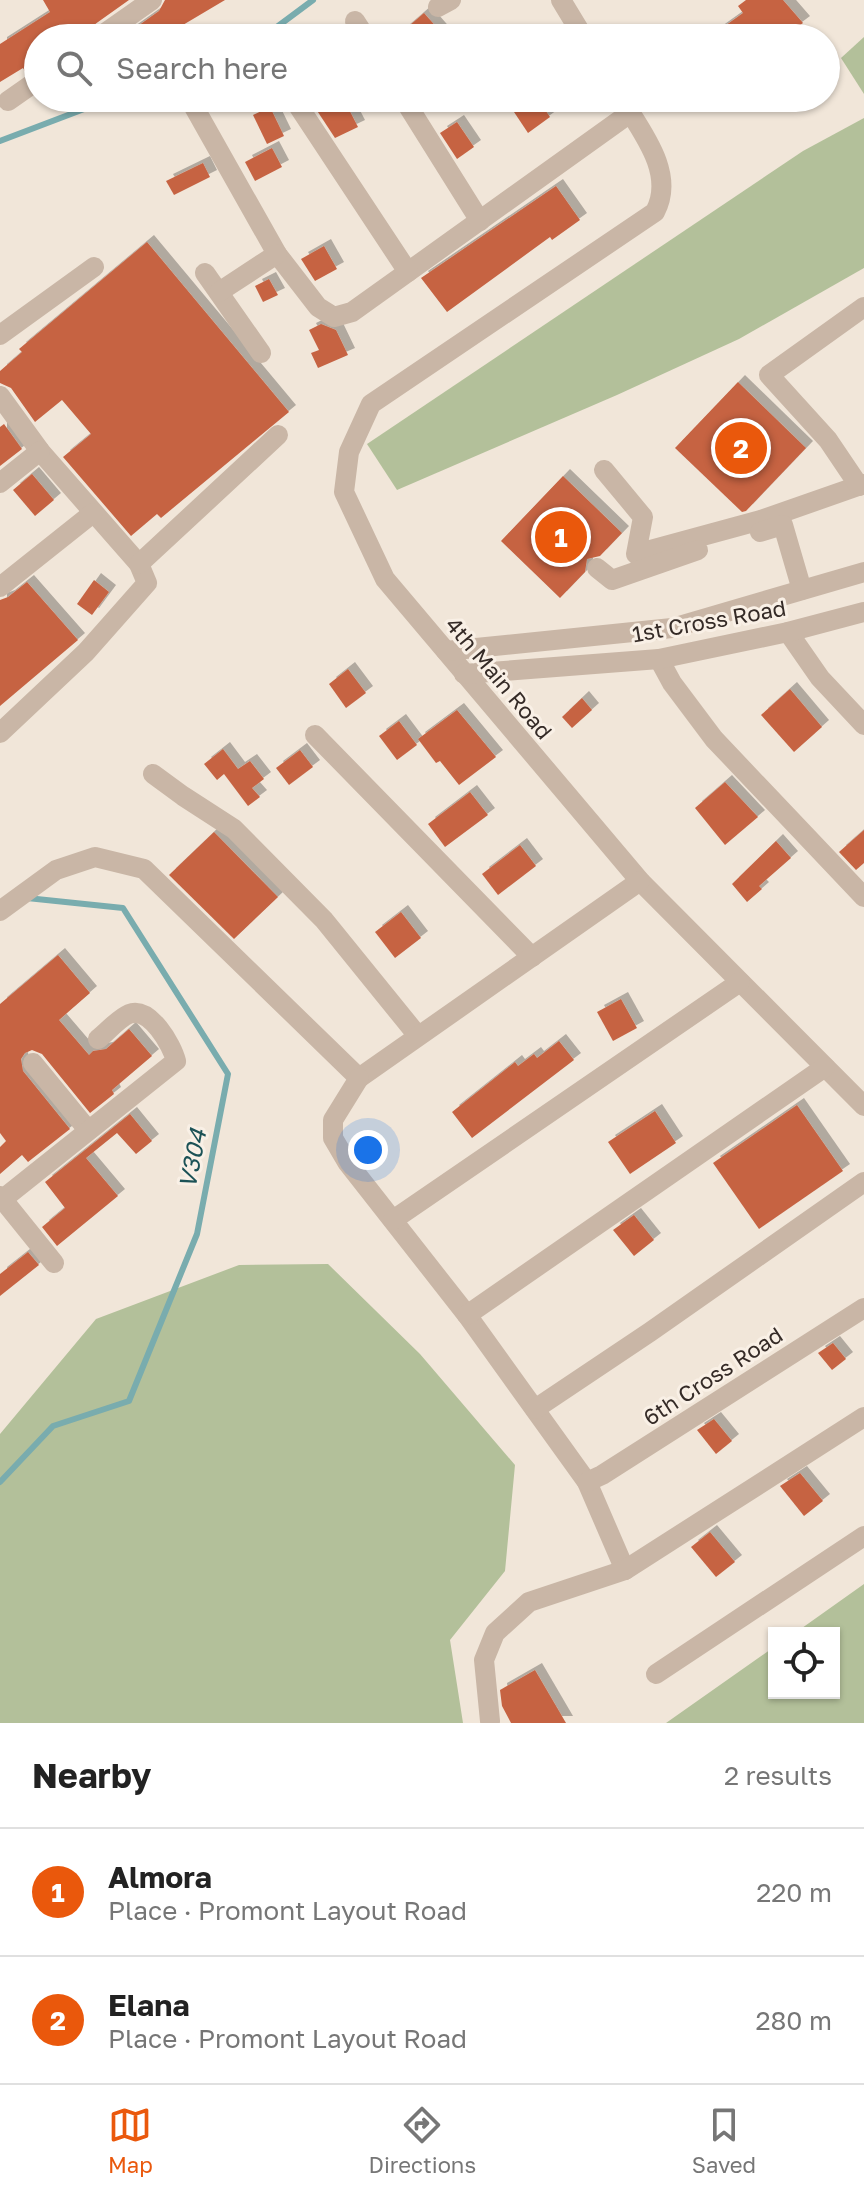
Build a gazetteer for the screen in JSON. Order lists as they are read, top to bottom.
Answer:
{
  "streets": {
    "street": ["1st Cross Road", "4th Main Road", "6th Cross Road"]
  },
  "crossings": [
    ["1st Cross Road", "4th Main Road"]
  ],
  "water": ["V304"],
  "page": {
    "search": "Search here",
    "pins": ["2", "1"],
    "heading": ["Nearby", "2 results"],
    "list": [
      {
        "mark": "1",
        "name": "Almora",
        "note": "Place · Promont Layout Road",
        "value": "220 m"
      },
      {
        "mark": "2",
        "name": "Elana",
        "note": "Place · Promont Layout Road",
        "value": "280 m"
      }
    ],
    "nav": ["Map", "Directions", "Saved"]
  }
}
